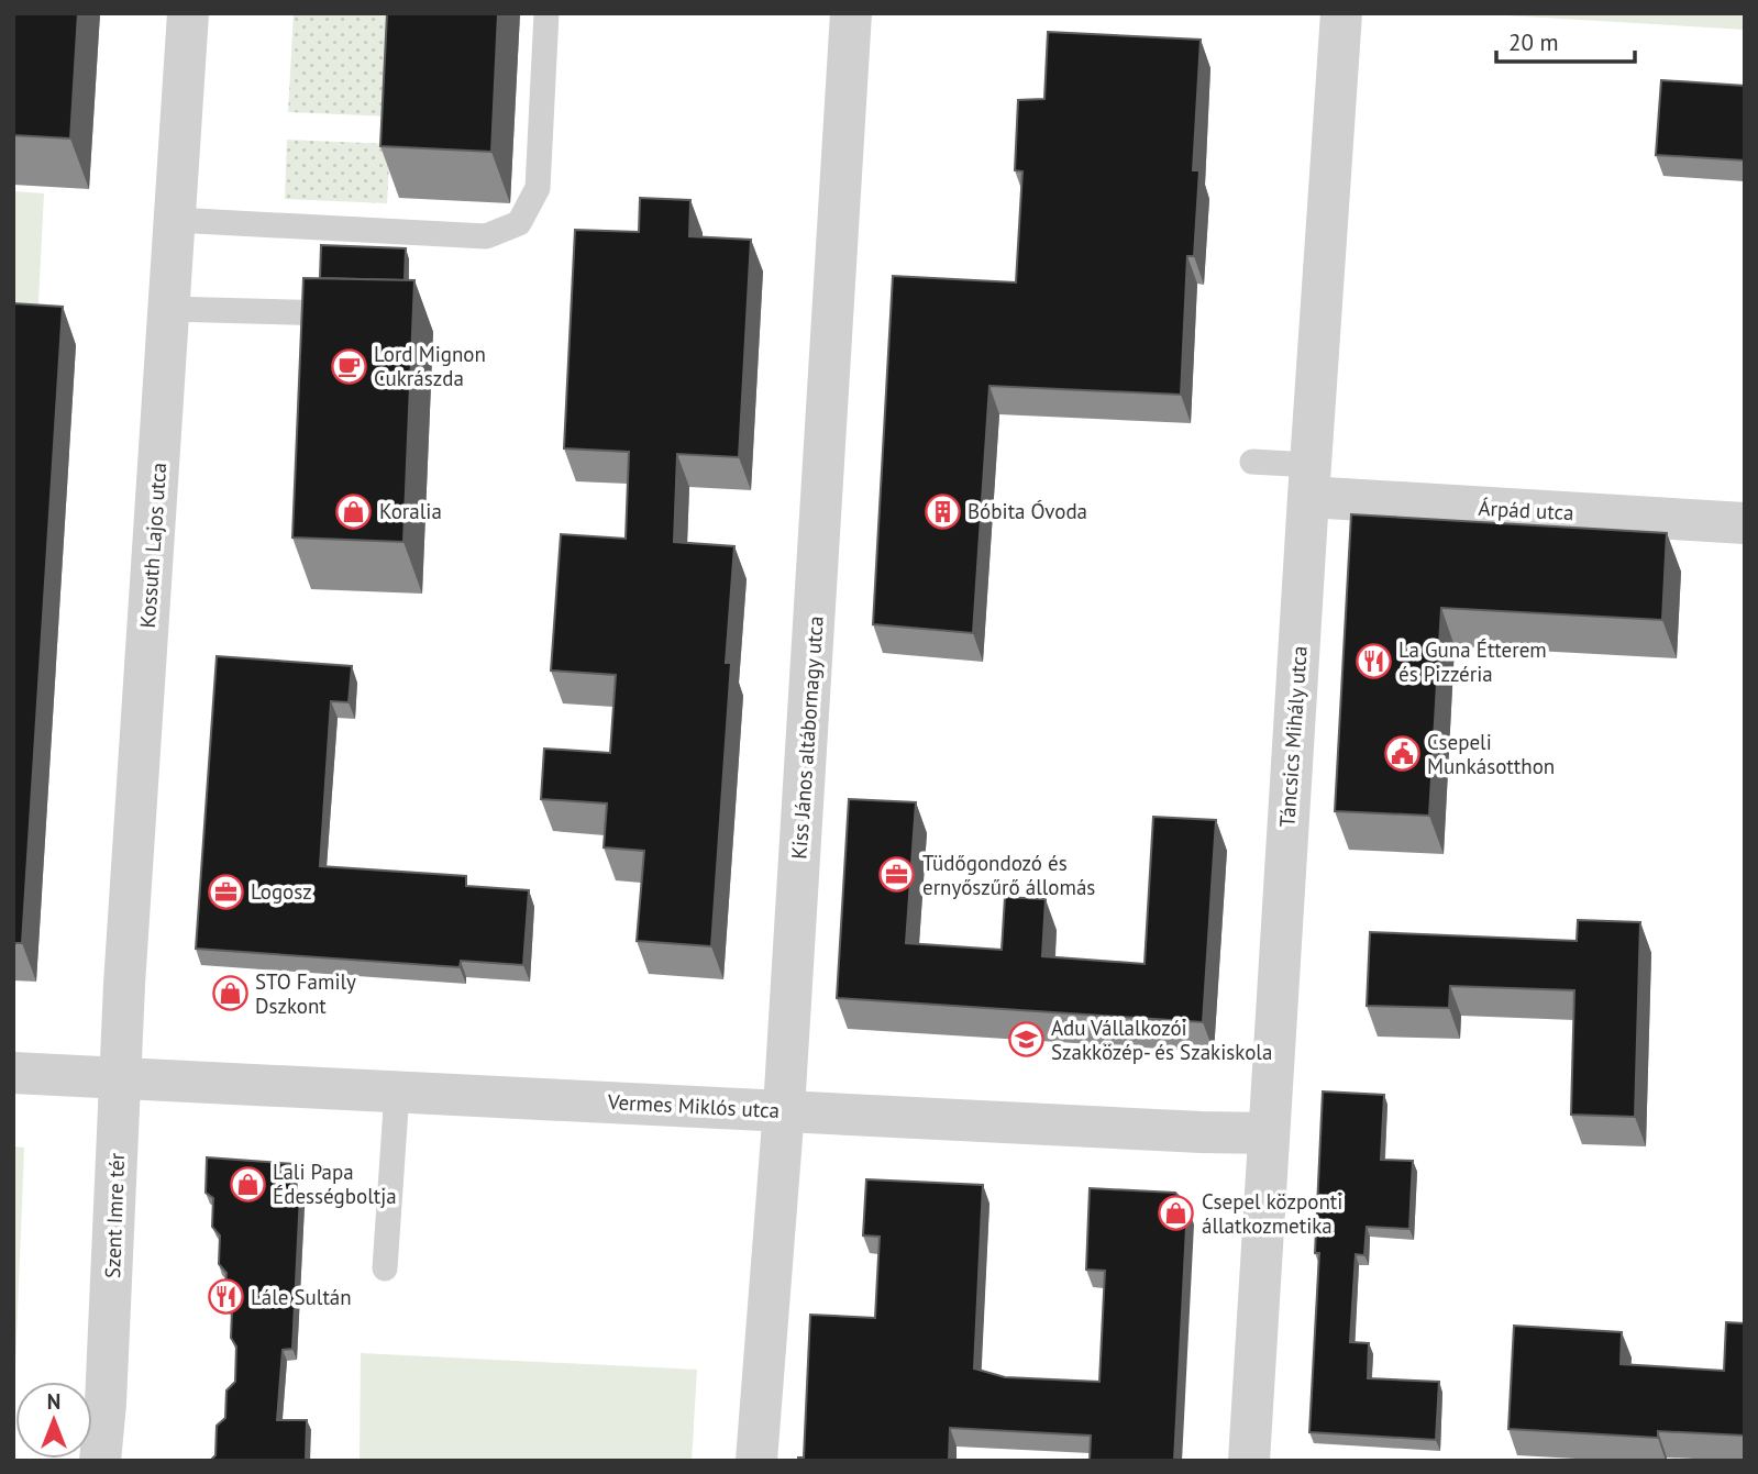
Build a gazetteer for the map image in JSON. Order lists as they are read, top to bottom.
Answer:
{
  "streets": {
    "street": [
      "Árpád utca",
      "Kossuth Lajos utca",
      "Táncsics Mihály utca",
      "Kiss János altábornagy utca",
      "Vermes Miklós utca",
      "Szent Imre tér"
    ]
  },
  "crossings": [
    ["Árpád utca", "Táncsics Mihály utca"],
    ["Kossuth Lajos utca", "Vermes Miklós utca"],
    ["Kossuth Lajos utca", "Szent Imre tér"],
    ["Táncsics Mihály utca", "Vermes Miklós utca"],
    ["Kiss János altábornagy utca", "Vermes Miklós utca"],
    ["Vermes Miklós utca", "Szent Imre tér"]
  ],
  "places": {
    "cafe": ["Lord Mignon Cukrászda"],
    "shop": [
      "Koralia",
      "STO Family Dszkont",
      "Lali Papa Édességboltja",
      "Csepel központi állatkozmetika"
    ],
    "building": ["Bóbita Óvoda"],
    "restaurant": ["La Guna Étterem és Pizzéria", "Lále Sultán"],
    "public building": ["Csepeli Munkásotthon"],
    "office": ["Tüdőgondozó és ernyőszűrő állomás", "Logosz"],
    "school or university": ["Adu Vállalkozói Szakközép- és Szakiskola"]
  },
  "scale_bar": "20 m",
  "north": "top"
}
